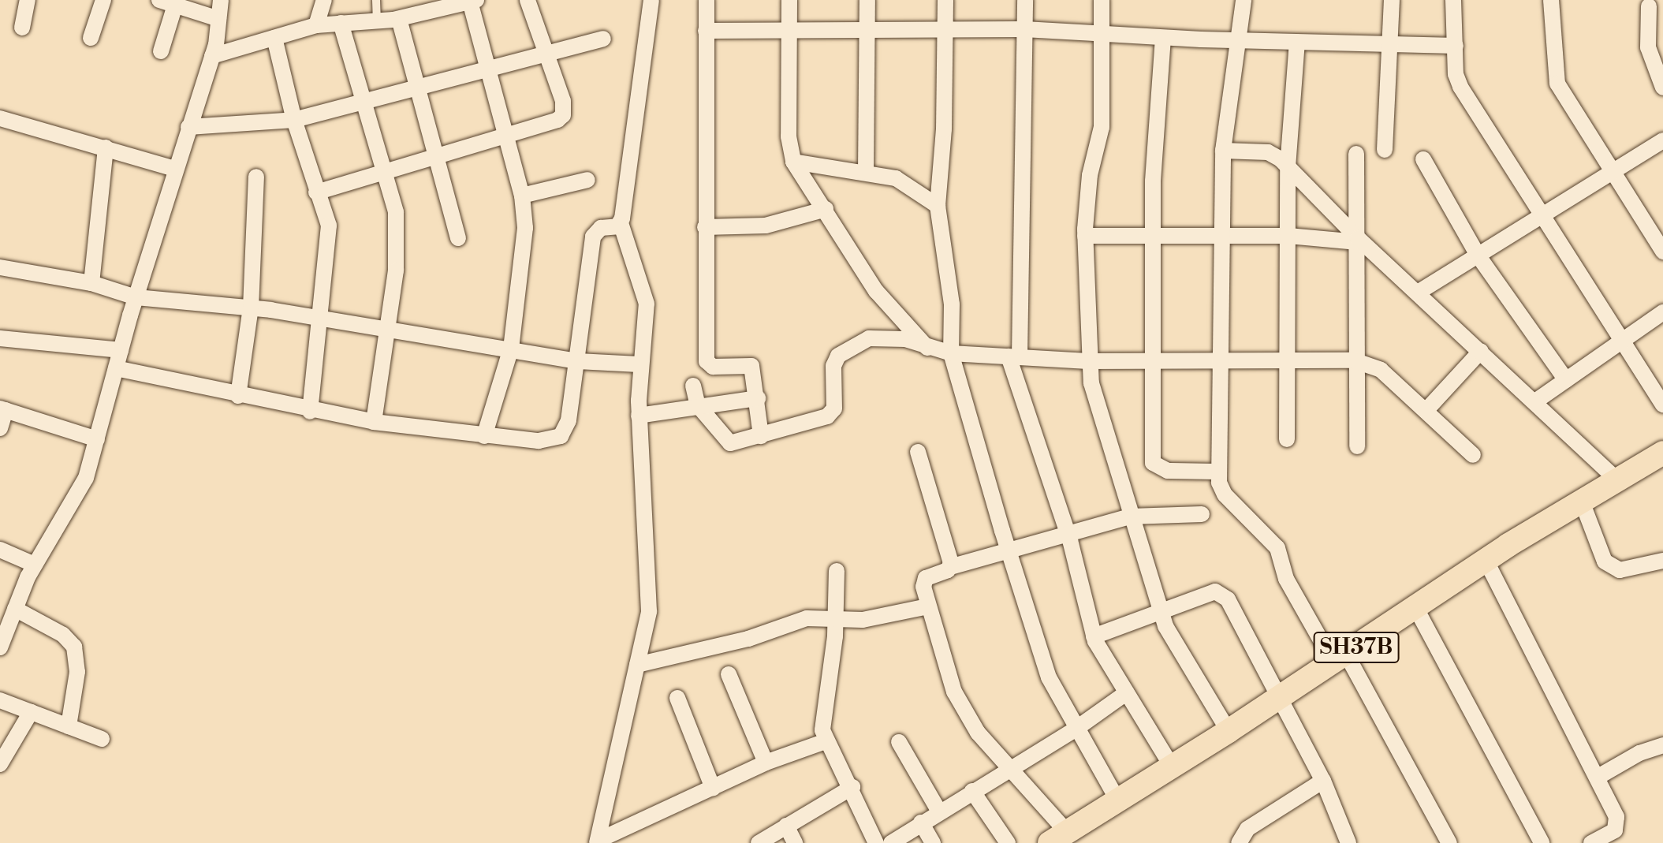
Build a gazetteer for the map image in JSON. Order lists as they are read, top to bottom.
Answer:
{
  "streets": {
    "main road": ["SH37B"]
  }
}
